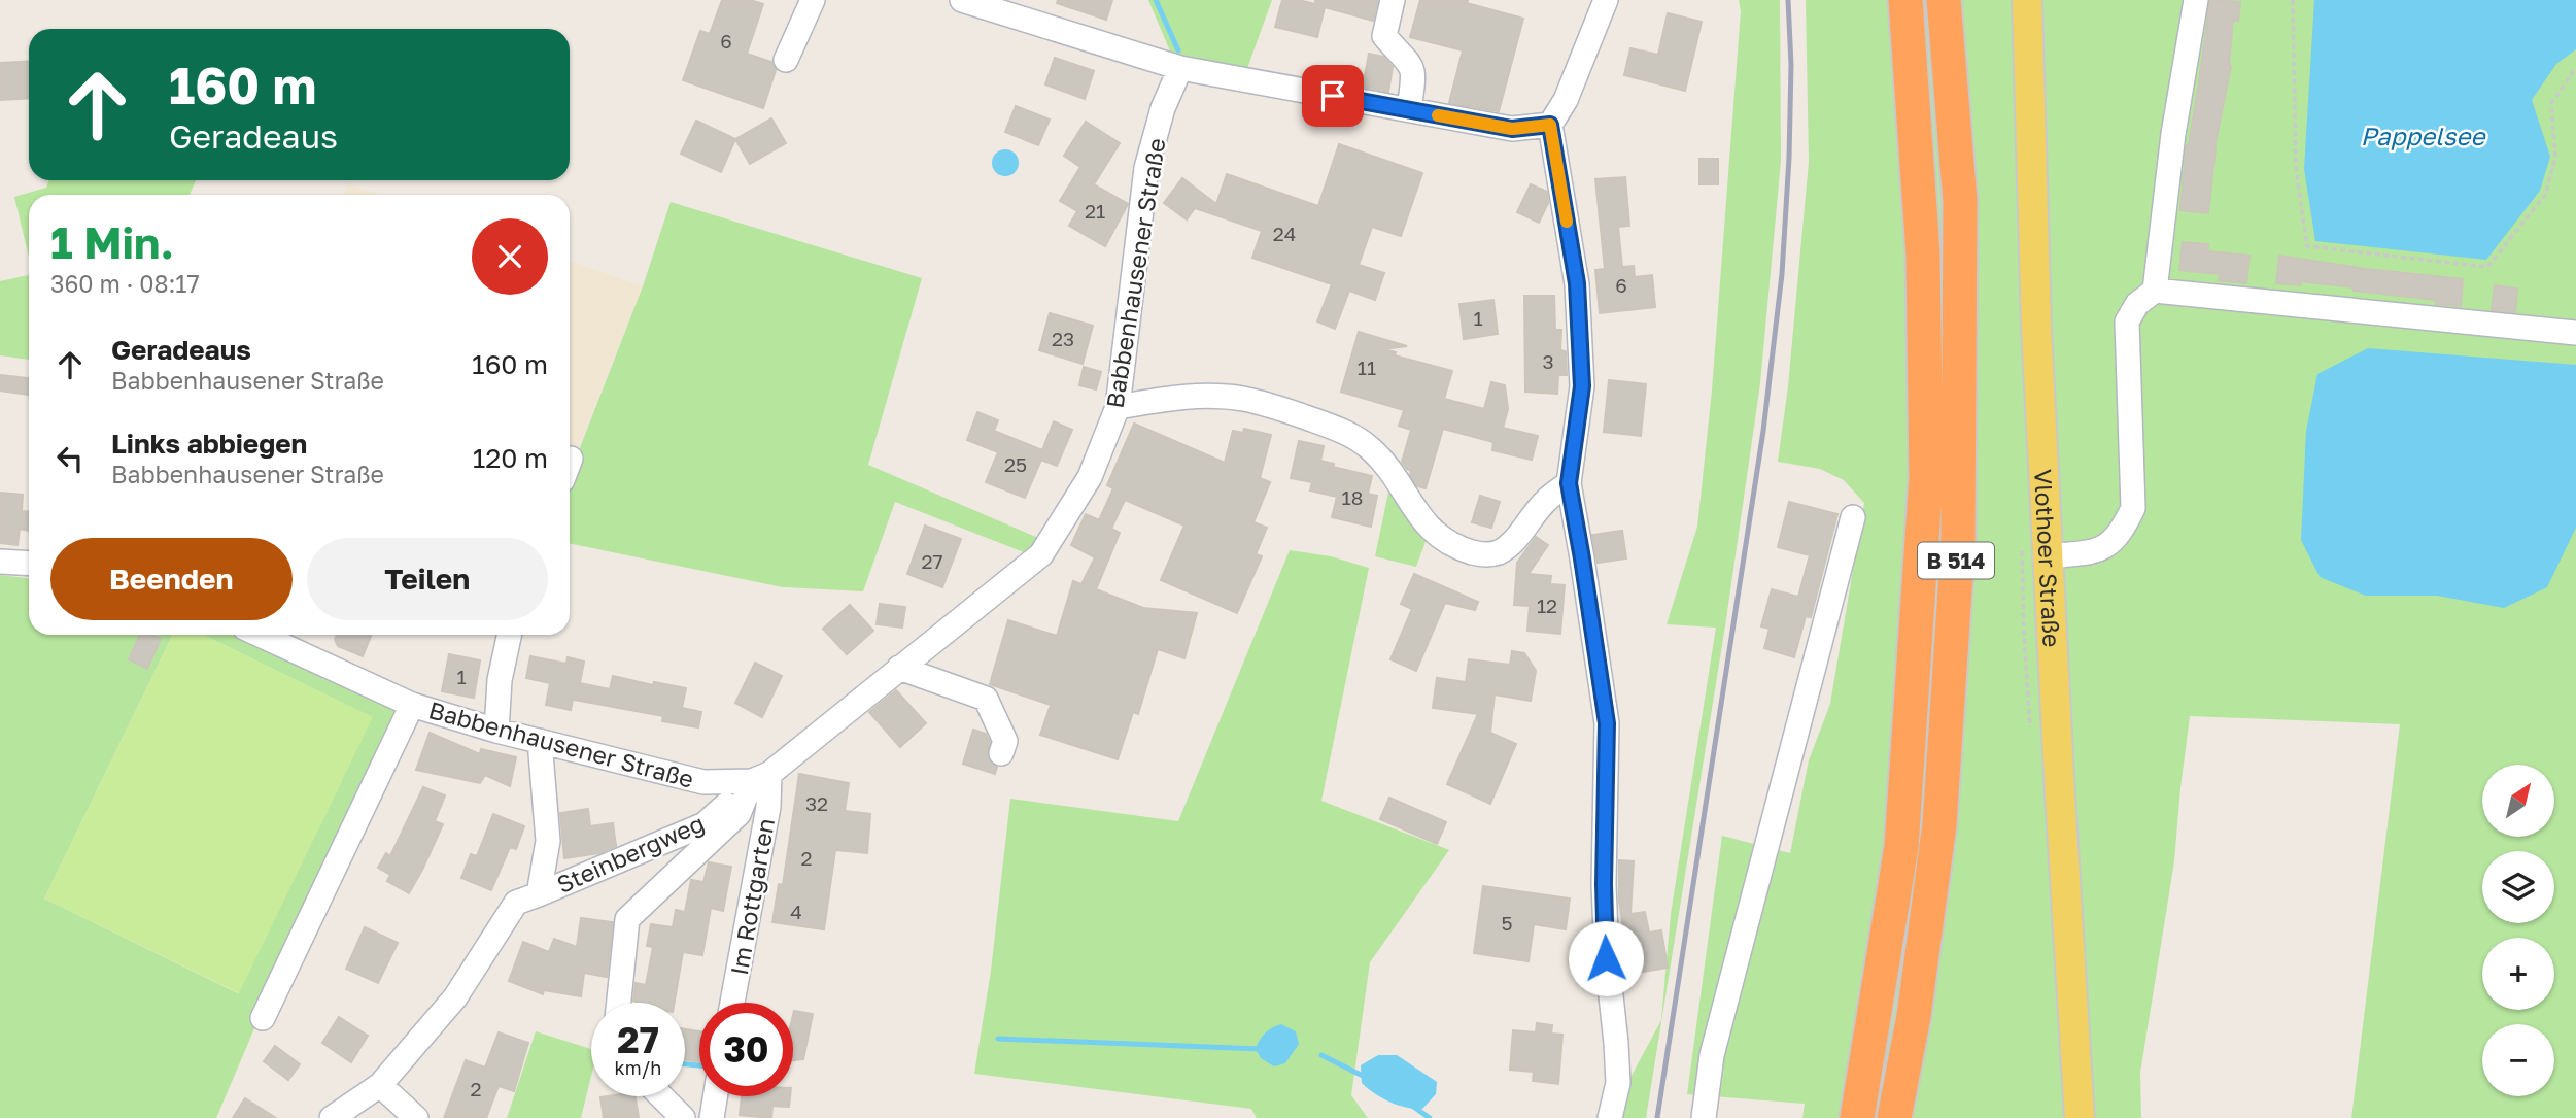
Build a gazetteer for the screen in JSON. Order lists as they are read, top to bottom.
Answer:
{
  "streets": {
    "highway": ["B 514"],
    "main road": ["Vlothoer Straße"],
    "street": ["Babbenhausener Straße", "Steinbergweg", "Im Rottgarten"]
  },
  "crossings": [
    ["Babbenhausener Straße", "Steinbergweg"],
    ["Babbenhausener Straße", "Im Rottgarten"],
    ["Steinbergweg", "Im Rottgarten"]
  ],
  "water": ["Pappelsee"],
  "house_numbers": [
    "6",
    "21",
    "24",
    "6",
    "1",
    "23",
    "3",
    "11",
    "25",
    "18",
    "27",
    "12",
    "1",
    "32",
    "2",
    "4",
    "5",
    "2"
  ],
  "north": "top right",
  "page": {
    "turn": ["160 m", "Geradeaus"],
    "heading": ["1 Min.", "360 m · 08:17"],
    "list": [
      {
        "name": "Geradeaus",
        "note": "Babbenhausener Straße",
        "value": "160 m"
      },
      {
        "name": "Links abbiegen",
        "note": "Babbenhausener Straße",
        "value": "120 m"
      }
    ],
    "buttons": ["Beenden", "Teilen"],
    "map_buttons": ["+", "−"],
    "speed": "27 km/h",
    "limit": "30"
  }
}
